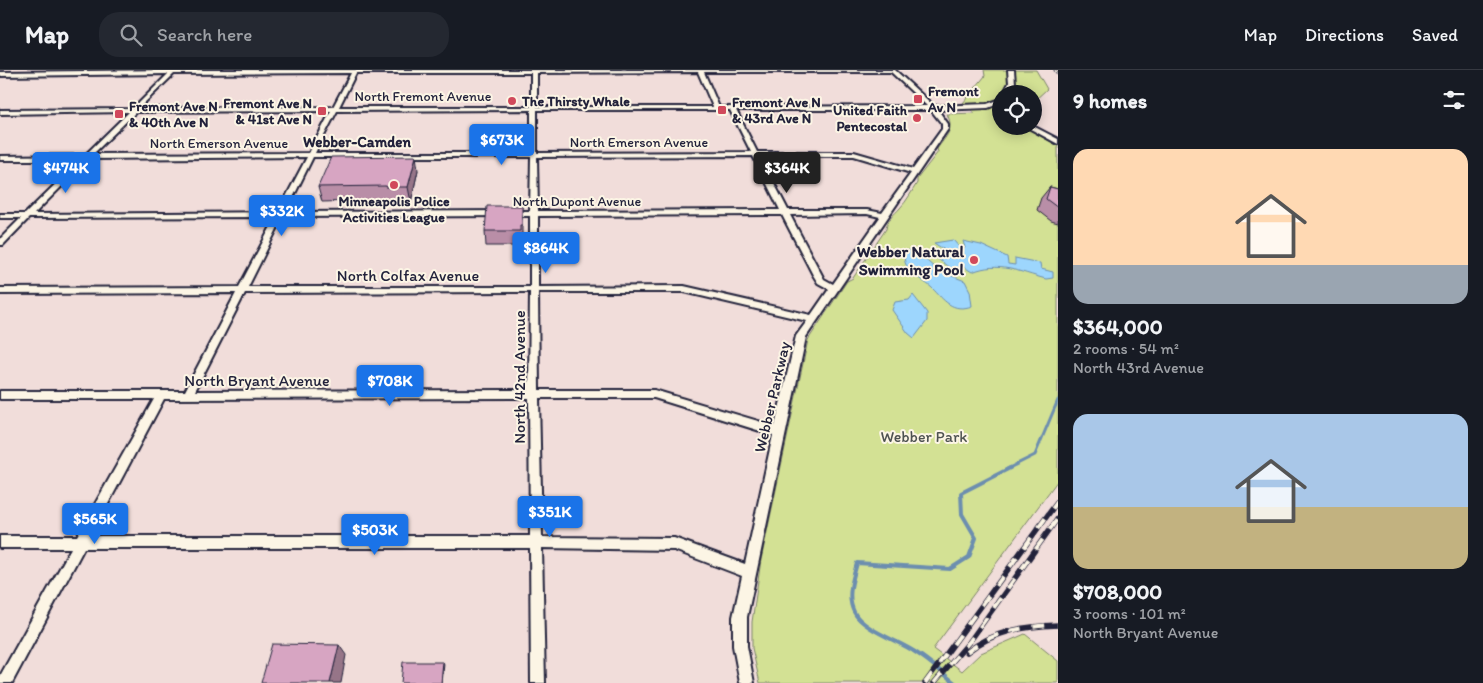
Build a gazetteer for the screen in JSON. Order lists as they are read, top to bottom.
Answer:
{
  "streets": {
    "street": [
      "North Fremont Avenue",
      "North Emerson Avenue",
      "North Dupont Avenue",
      "North Colfax Avenue",
      "North 42nd Avenue",
      "North Bryant Avenue",
      "Webber Parkway"
    ]
  },
  "crossings": [
    ["North Fremont Avenue", "North 42nd Avenue"],
    ["North Fremont Avenue", "Webber Parkway"],
    ["North Emerson Avenue", "North 42nd Avenue"],
    ["North Emerson Avenue", "Webber Parkway"],
    ["North Dupont Avenue", "North 42nd Avenue"],
    ["North Dupont Avenue", "Webber Parkway"],
    ["North Colfax Avenue", "North 42nd Avenue"],
    ["North Colfax Avenue", "Webber Parkway"],
    ["North 42nd Avenue", "North Bryant Avenue"],
    ["North Bryant Avenue", "Webber Parkway"]
  ],
  "districts": ["Webber-Camden"],
  "parks": ["Webber Park"],
  "places": {
    "transit": [
      "Fremont Av N",
      "Fremont Ave N & 43rd Ave N",
      "Fremont Ave N & 41st Ave N",
      "Fremont Ave N & 40th Ave N"
    ],
    "other": [
      "The Thirsty Whale",
      "United Faith Pentecostal",
      "Minneapolis Police Activities League",
      "Webber Natural Swimming Pool"
    ]
  },
  "page": {
    "header": "Map",
    "search": "Search here",
    "nav": ["Map", "Directions", "Saved"],
    "heading": "9 homes",
    "price": [
      "$673K",
      "$474K",
      "$364K",
      "$332K",
      "$864K",
      "$708K",
      "$351K",
      "$565K",
      "$503K"
    ],
    "list": [
      {
        "name": "$364,000",
        "note": "2 rooms · 54 m² · North 43rd Avenue"
      },
      {
        "name": "$708,000",
        "note": "3 rooms · 101 m² · North Bryant Avenue"
      }
    ]
  }
}
